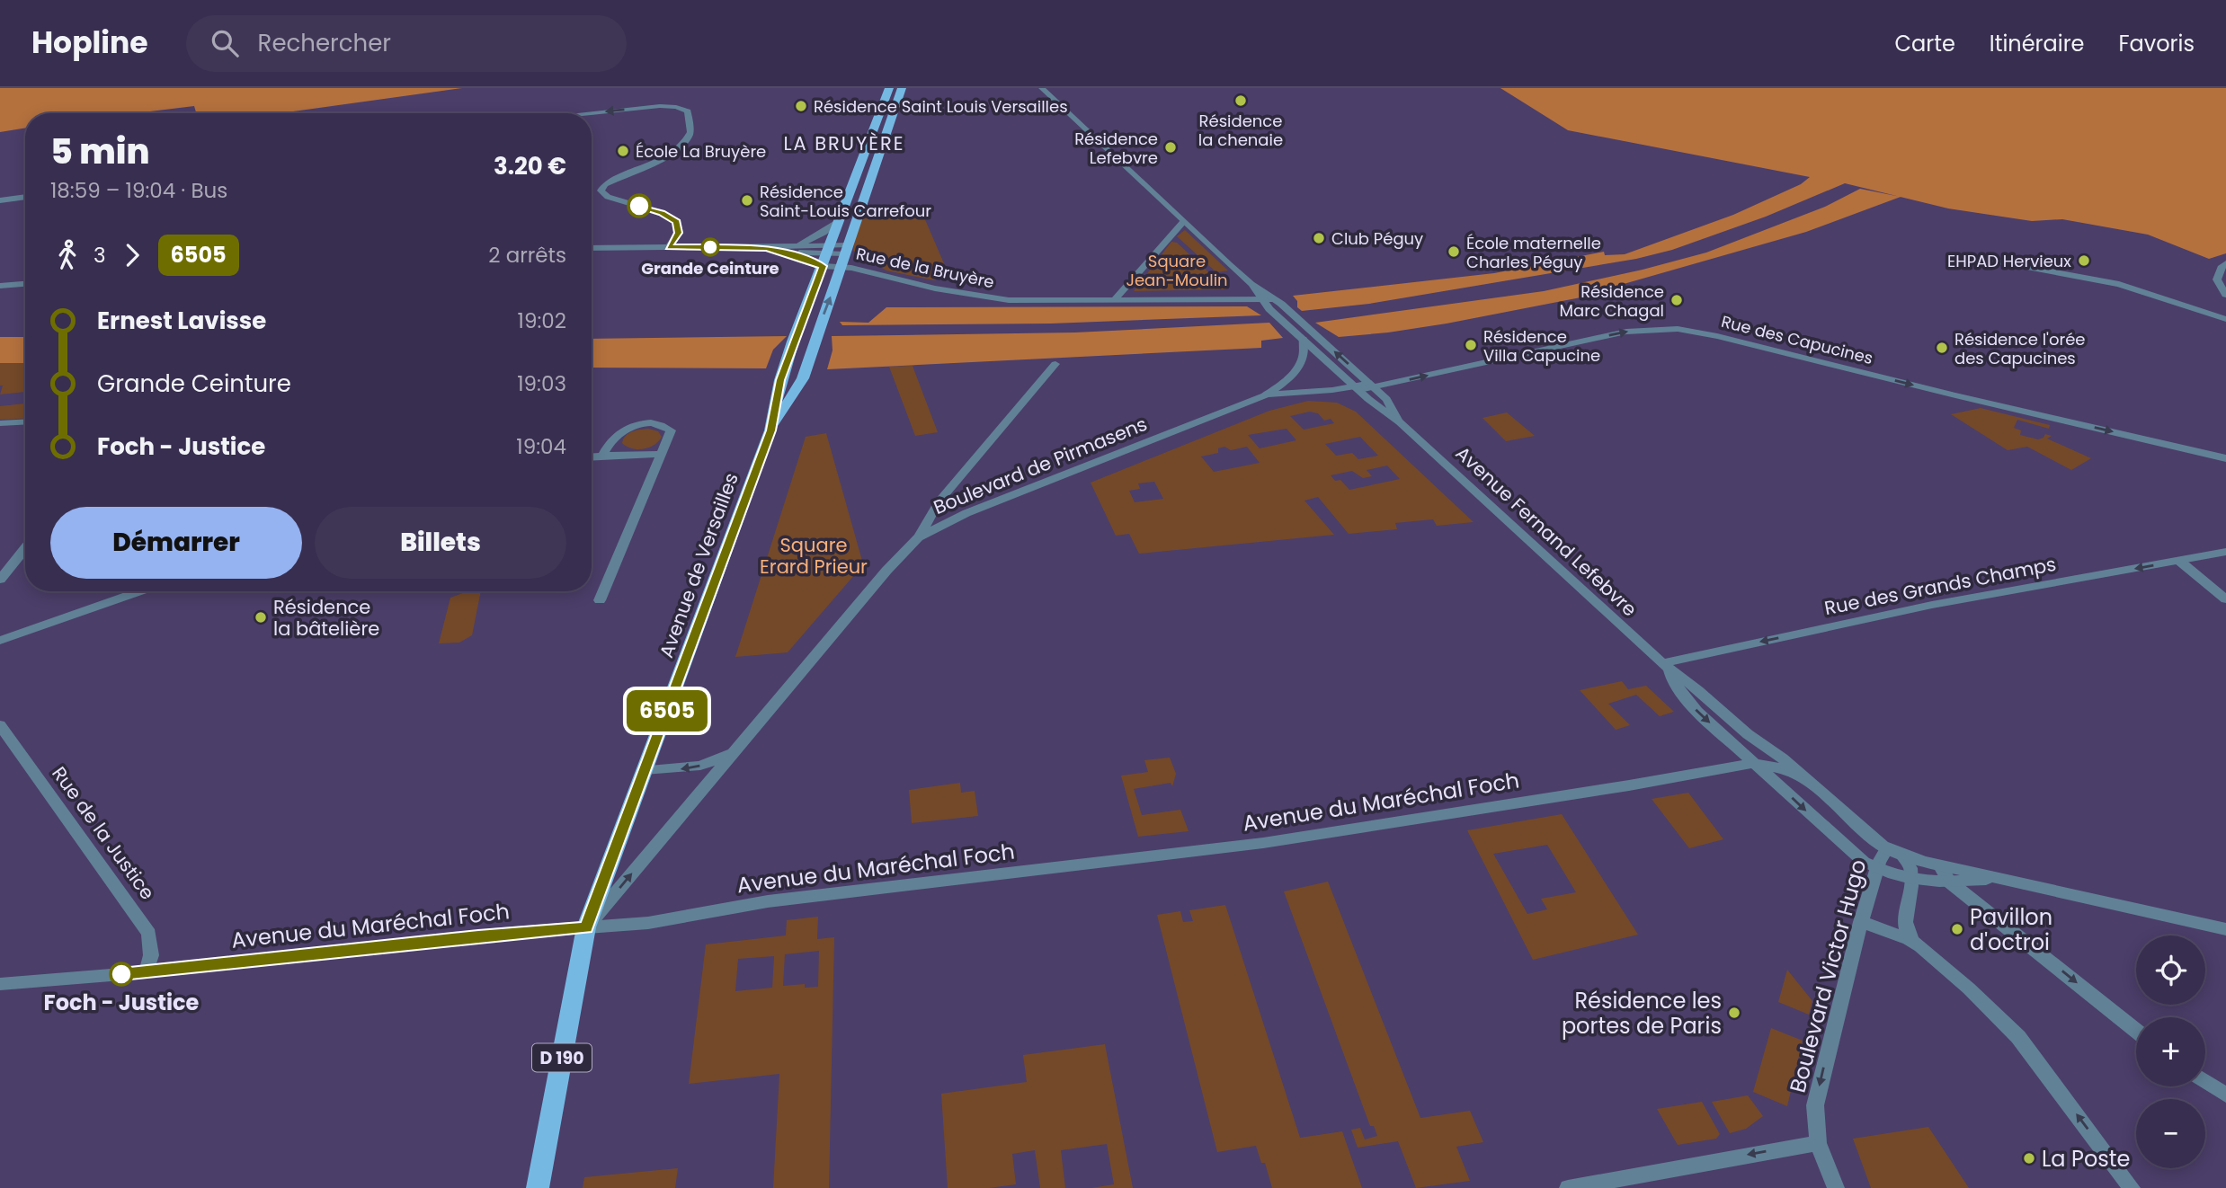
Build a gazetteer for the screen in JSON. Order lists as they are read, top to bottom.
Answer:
{
  "streets": {
    "main road": ["Avenue de Versailles", "D 190"],
    "street": [
      "Rue de la Bruyère",
      "Rue des Capucines",
      "Boulevard de Pirmasens",
      "Avenue Fernand Lefebvre",
      "Rue des Grands Champs",
      "Avenue du Maréchal Foch",
      "Rue de la Justice",
      "Boulevard Victor Hugo"
    ]
  },
  "crossings": [
    ["Rue de la Bruyère", "Avenue Fernand Lefebvre"],
    ["Rue de la Bruyère", "Avenue de Versailles"],
    ["Rue de la Bruyère", "D 190"],
    ["Rue des Capucines", "Boulevard de Pirmasens"],
    ["Rue des Capucines", "Avenue Fernand Lefebvre"],
    ["Boulevard de Pirmasens", "Avenue Fernand Lefebvre"],
    ["Boulevard de Pirmasens", "Avenue de Versailles"],
    ["Boulevard de Pirmasens", "Avenue du Maréchal Foch"],
    ["Boulevard de Pirmasens", "D 190"],
    ["Avenue Fernand Lefebvre", "Rue des Grands Champs"],
    ["Avenue Fernand Lefebvre", "Avenue du Maréchal Foch"],
    ["Avenue Fernand Lefebvre", "Boulevard Victor Hugo"],
    ["Avenue de Versailles", "Avenue du Maréchal Foch"],
    ["Avenue de Versailles", "D 190"],
    ["Avenue du Maréchal Foch", "Rue de la Justice"],
    ["Avenue du Maréchal Foch", "D 190"]
  ],
  "one_way": ["Rue des Capucines", "Rue des Grands Champs", "Boulevard Victor Hugo"],
  "districts": ["LA BRUYÈRE"],
  "parks": ["Square Jean-Moulin", "Square Erard Prieur"],
  "places": [
    "Résidence la chenaie",
    "Résidence Saint Louis Versailles",
    "Résidence Lefebvre",
    "École La Bruyère",
    "Résidence Saint-Louis Carrefour",
    "Club Péguy",
    "Grande Ceinture",
    "École maternelle Charles Péguy",
    "EHPAD Hervieux",
    "Résidence Marc Chagal",
    "Résidence Villa Capucine",
    "Résidence l'orée des Capucines",
    "Résidence la bâtelière",
    "Pavillon d'octroi",
    "Foch - Justice",
    "Résidence les portes de Paris",
    "La Poste"
  ],
  "lines": ["bus line 6505"],
  "page": {
    "header": "Hopline",
    "search": "Rechercher",
    "nav": ["Carte", "Itinéraire", "Favoris"],
    "on_map": "6505",
    "heading": ["5 min", "18:59 – 19:04 · Bus", "3.20 €"],
    "legs": ["3", "6505", "2 arrêts"],
    "list": [
      {
        "name": "Ernest Lavisse",
        "value": "19:02"
      },
      {
        "name": "Grande Ceinture",
        "value": "19:03"
      },
      {
        "name": "Foch - Justice",
        "value": "19:04"
      }
    ],
    "buttons": ["Démarrer", "Billets"],
    "map_buttons": ["+", "−"]
  }
}
